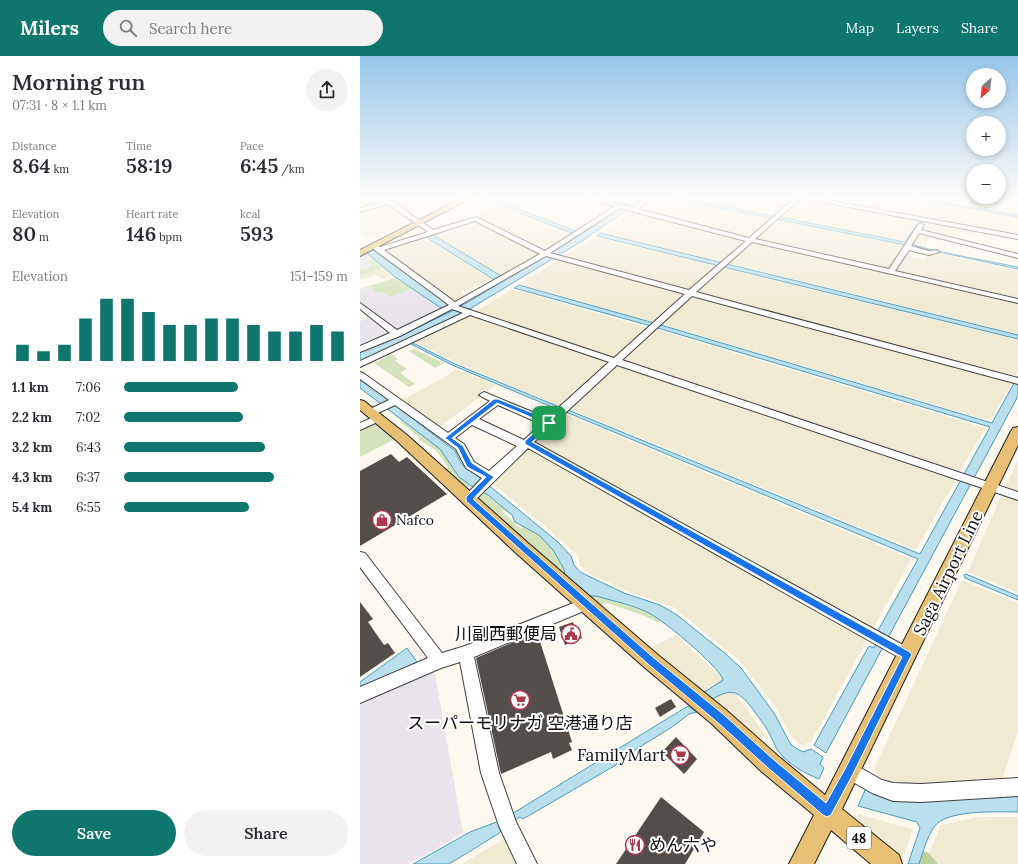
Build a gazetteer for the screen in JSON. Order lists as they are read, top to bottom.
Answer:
{
  "streets": {
    "main road": ["Saga Airport Line", "48"]
  },
  "crossings": [
    ["Saga Airport Line", "48"]
  ],
  "places": {
    "shop": ["Nafco"],
    "public building": ["川副西郵便局"],
    "supermarket": ["スーパーモリナガ 空港通り店", "FamilyMart"],
    "restaurant": ["めん六や"]
  },
  "north": "bottom left",
  "page": {
    "header": "Milers",
    "search": "Search here",
    "nav": ["Map", "Layers", "Share"],
    "heading": ["Morning run", "07:31 · 8 × 1.1 km"],
    "map_buttons": ["+", "−"],
    "stats": [
      ["Distance", "8.64 km"],
      ["Time", "58:19"],
      ["Pace", "6:45 /km"],
      ["Elevation", "80 m"],
      ["Heart rate", "146 bpm"],
      ["kcal", "593"]
    ],
    "chart": ["Elevation", "151–159 m"],
    "list": [
      {
        "name": "1.1 km",
        "note": "7:06"
      },
      {
        "name": "2.2 km",
        "note": "7:02"
      },
      {
        "name": "3.2 km",
        "note": "6:43"
      },
      {
        "name": "4.3 km",
        "note": "6:37"
      },
      {
        "name": "5.4 km",
        "note": "6:55"
      }
    ],
    "buttons": ["Save", "Share"]
  }
}
